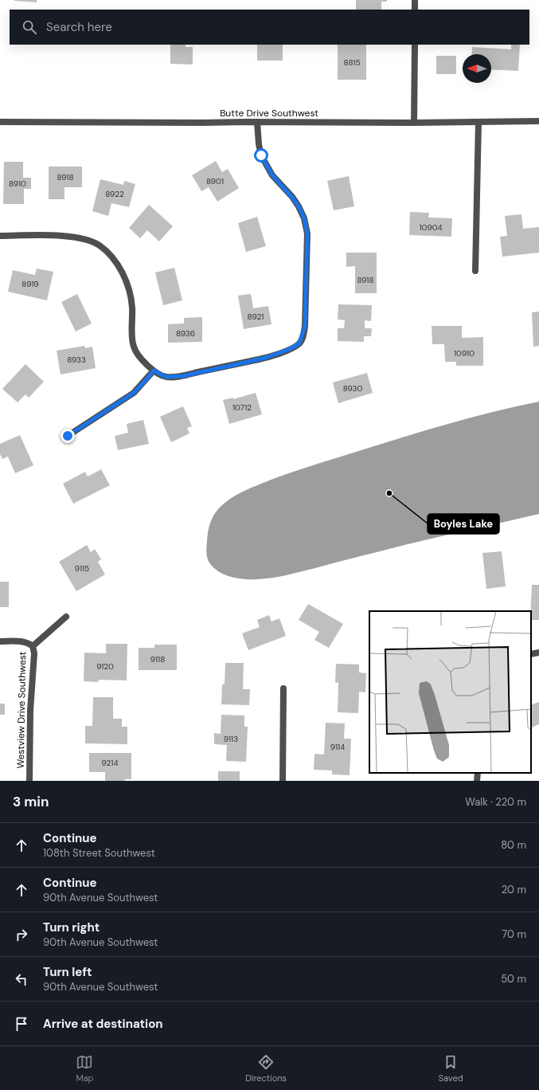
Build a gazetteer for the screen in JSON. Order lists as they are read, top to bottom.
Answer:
{
  "streets": {
    "street": ["Butte Drive Southwest", "Westview Drive Southwest"]
  },
  "places": ["Boyles Lake"],
  "house_numbers": [
    "8815",
    "8918",
    "8901",
    "8910",
    "8922",
    "10904",
    "8918",
    "8919",
    "8921",
    "8936",
    "10910",
    "8933",
    "8930",
    "10712",
    "9115",
    "9118",
    "9120",
    "9113",
    "9114",
    "9214"
  ],
  "north": "left",
  "page": {
    "search": "Search here",
    "heading": ["3 min", "Walk · 220 m"],
    "list": [
      ["Continue", "108th Street Southwest", "80 m"],
      ["Continue", "90th Avenue Southwest", "20 m"],
      ["Turn right", "90th Avenue Southwest", "70 m"],
      ["Turn left", "90th Avenue Southwest", "50 m"],
      "Arrive at destination"
    ],
    "nav": ["Map", "Directions", "Saved"]
  }
}
